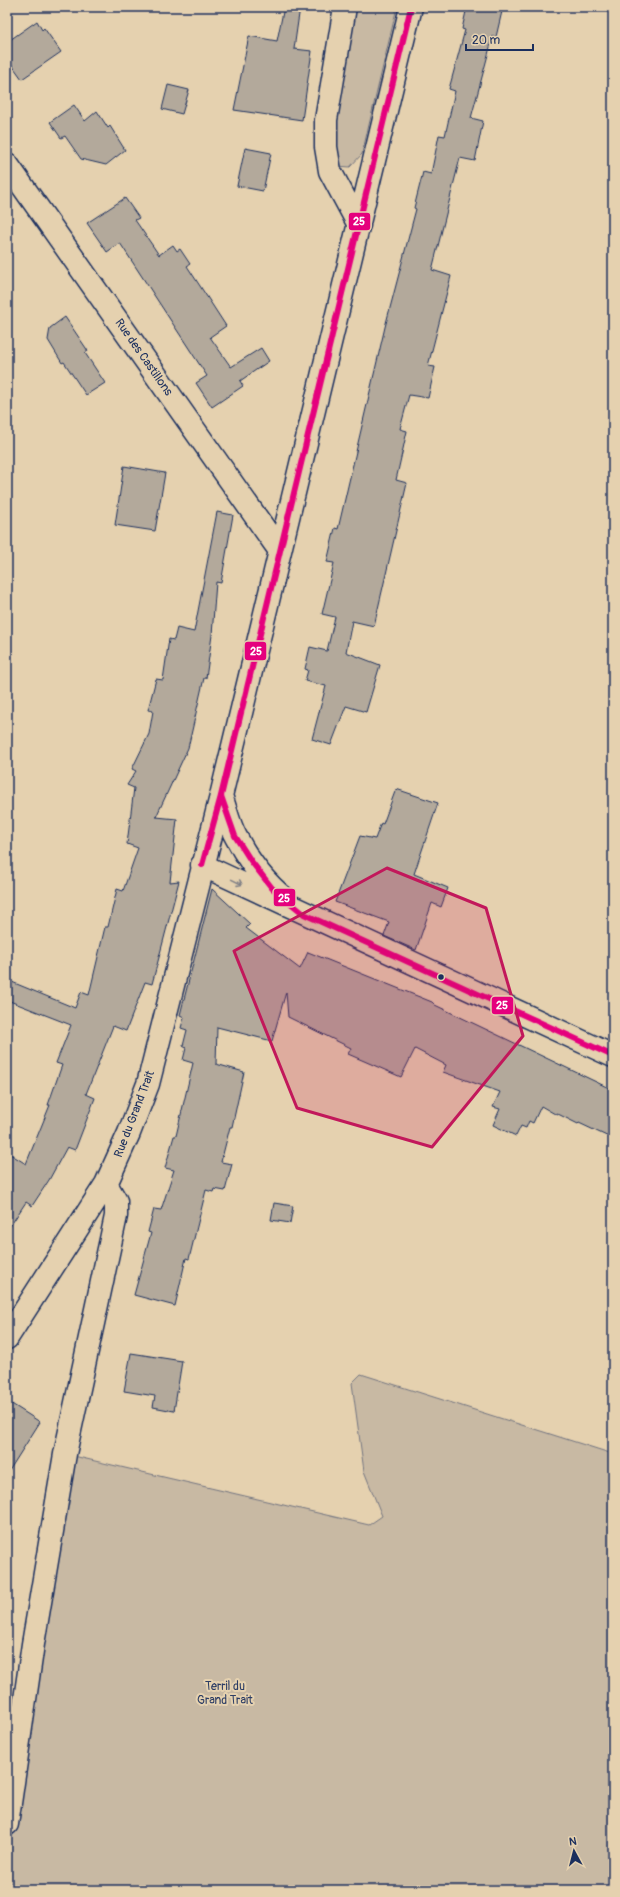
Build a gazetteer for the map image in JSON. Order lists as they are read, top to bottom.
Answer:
{
  "streets": {
    "street": ["Rue des Castillons", "Rue du Grand Trait"]
  },
  "crossings": [
    ["Rue des Castillons", "Rue du Grand Trait"]
  ],
  "parks": ["Terril du Grand Trait"],
  "lines": ["transit line 25"],
  "scale_bar": "20 m",
  "north": "top"
}
